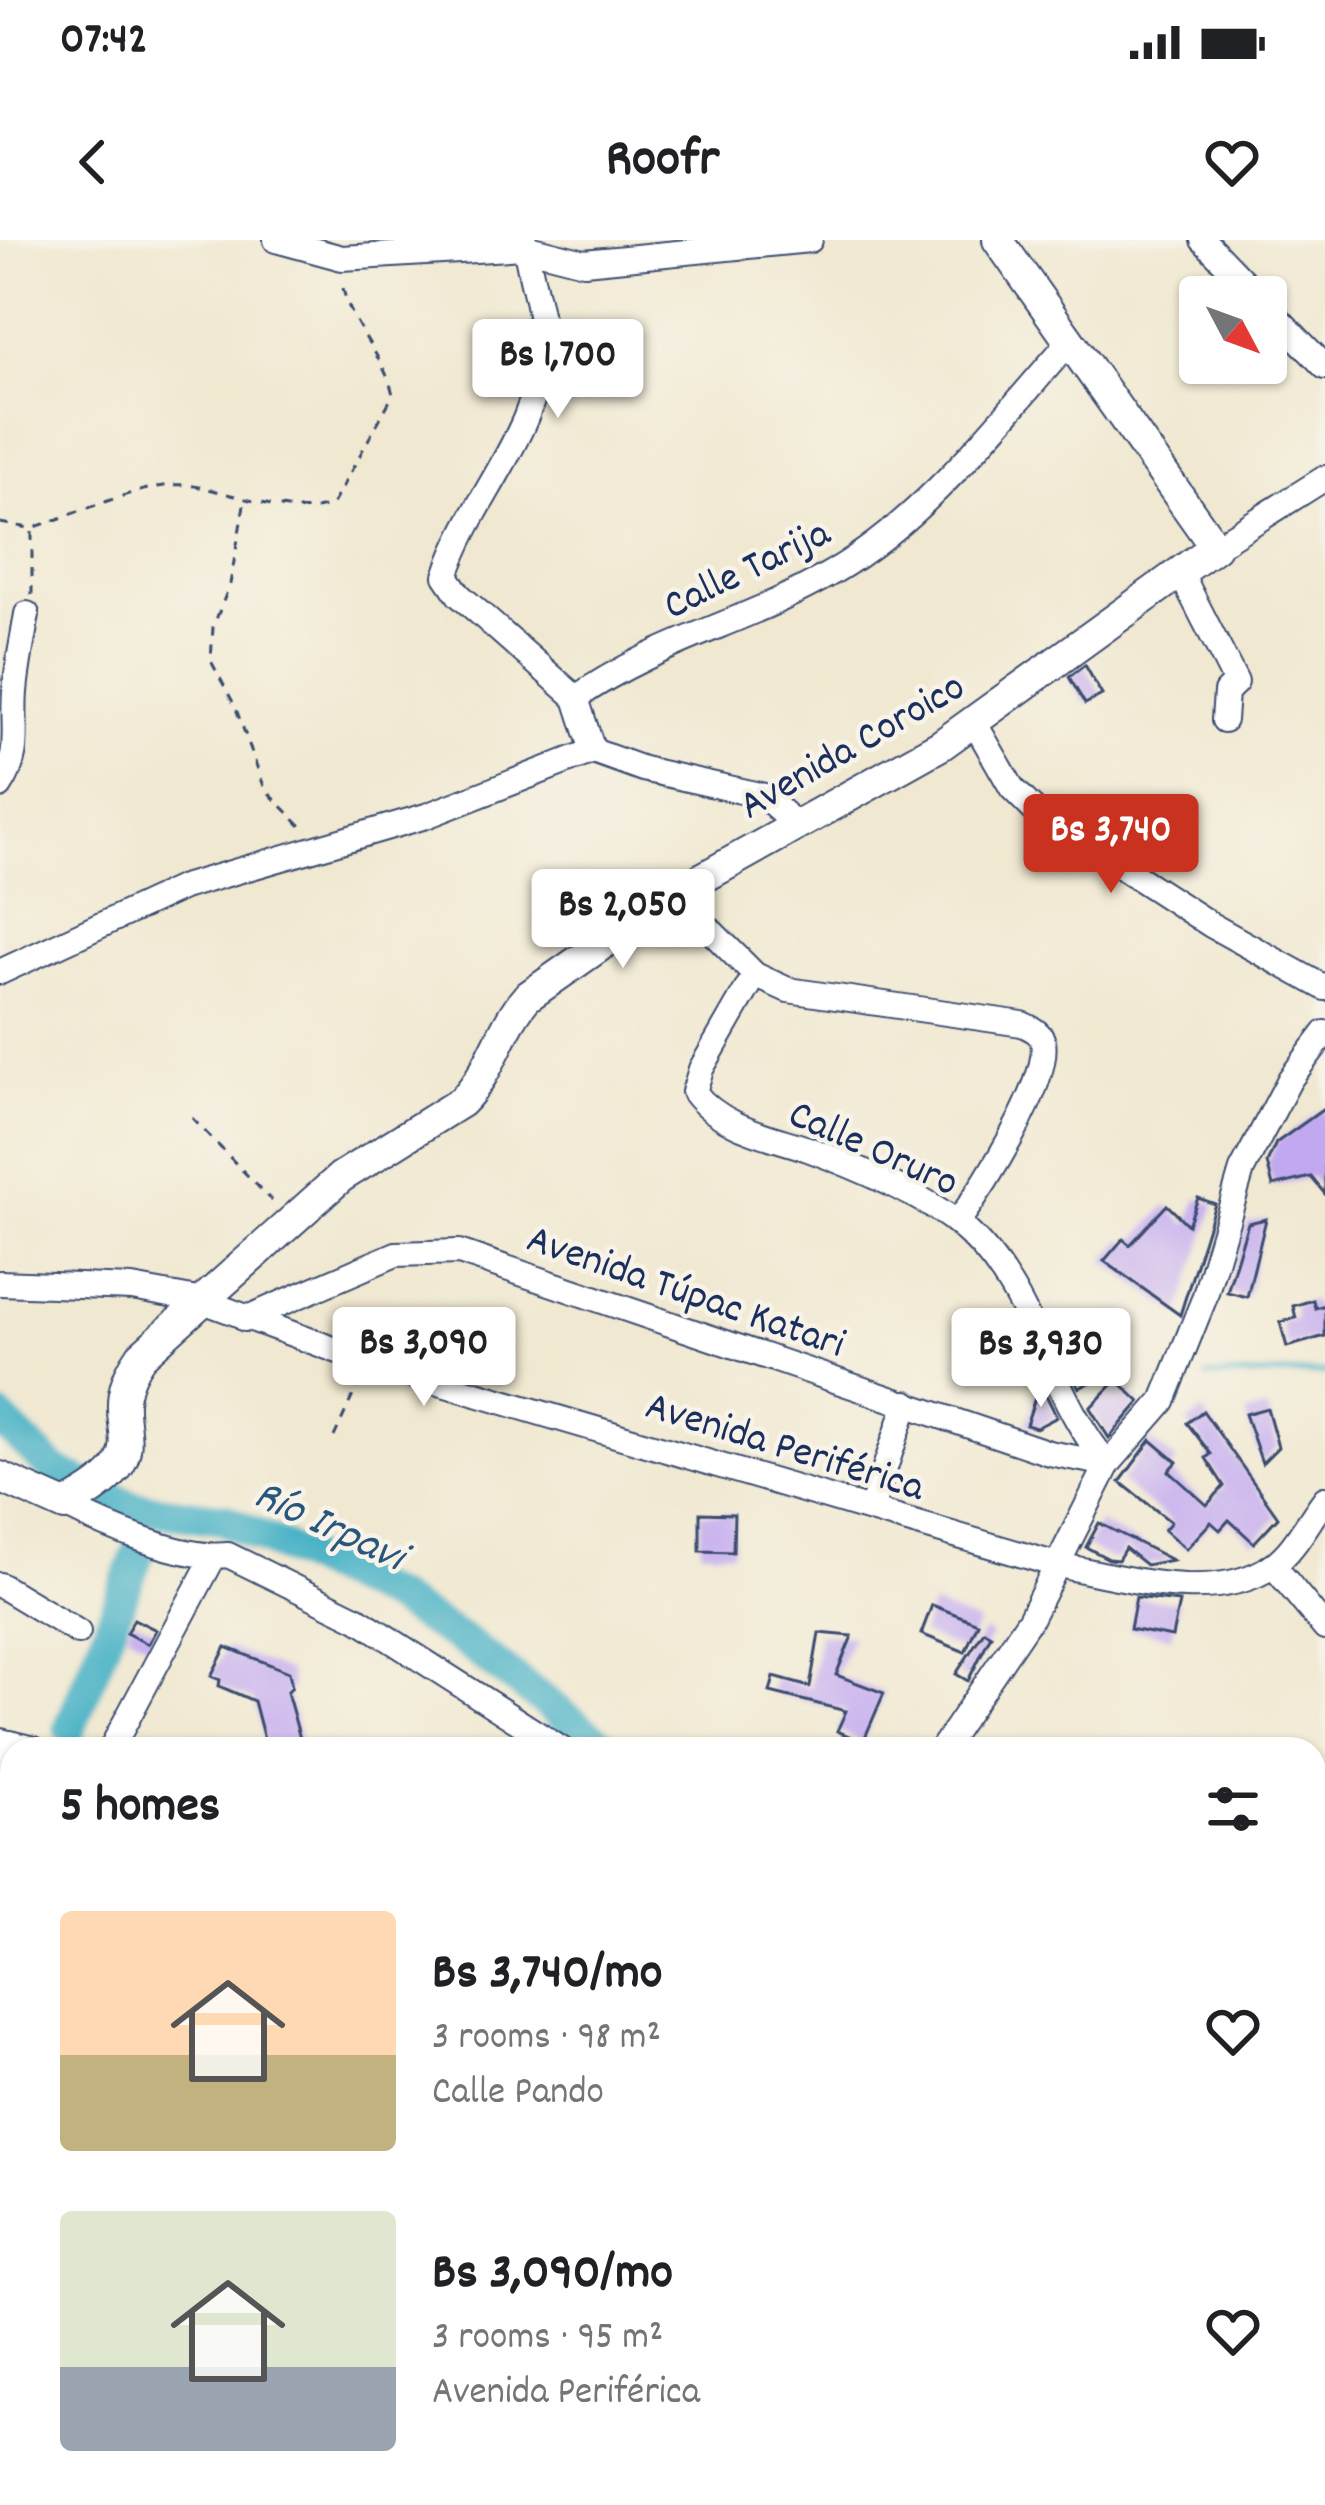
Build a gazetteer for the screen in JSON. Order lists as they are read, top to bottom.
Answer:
{
  "streets": {
    "main road": ["Avenida Coroico"],
    "street": [
      "Calle Tarija",
      "Calle Oruro",
      "Avenida Túpac Katari",
      "Avenida Periférica"
    ]
  },
  "crossings": [
    ["Avenida Coroico", "Avenida Periférica"],
    ["Calle Oruro", "Avenida Túpac Katari"],
    ["Avenida Túpac Katari", "Avenida Periférica"]
  ],
  "water": ["Río Irpavi"],
  "north": "bottom right",
  "page": {
    "status": "07:42",
    "header": "Roofr",
    "price": [
      "Bs 1,700",
      "Bs 3,740",
      "Bs 2,050",
      "Bs 3,090",
      "Bs 3,930"
    ],
    "heading": "5 homes",
    "list": [
      {
        "name": "Bs 3,740/mo",
        "note": "3 rooms · 98 m² · Calle Pando"
      },
      {
        "name": "Bs 3,090/mo",
        "note": "3 rooms · 95 m² · Avenida Periférica"
      }
    ]
  }
}
